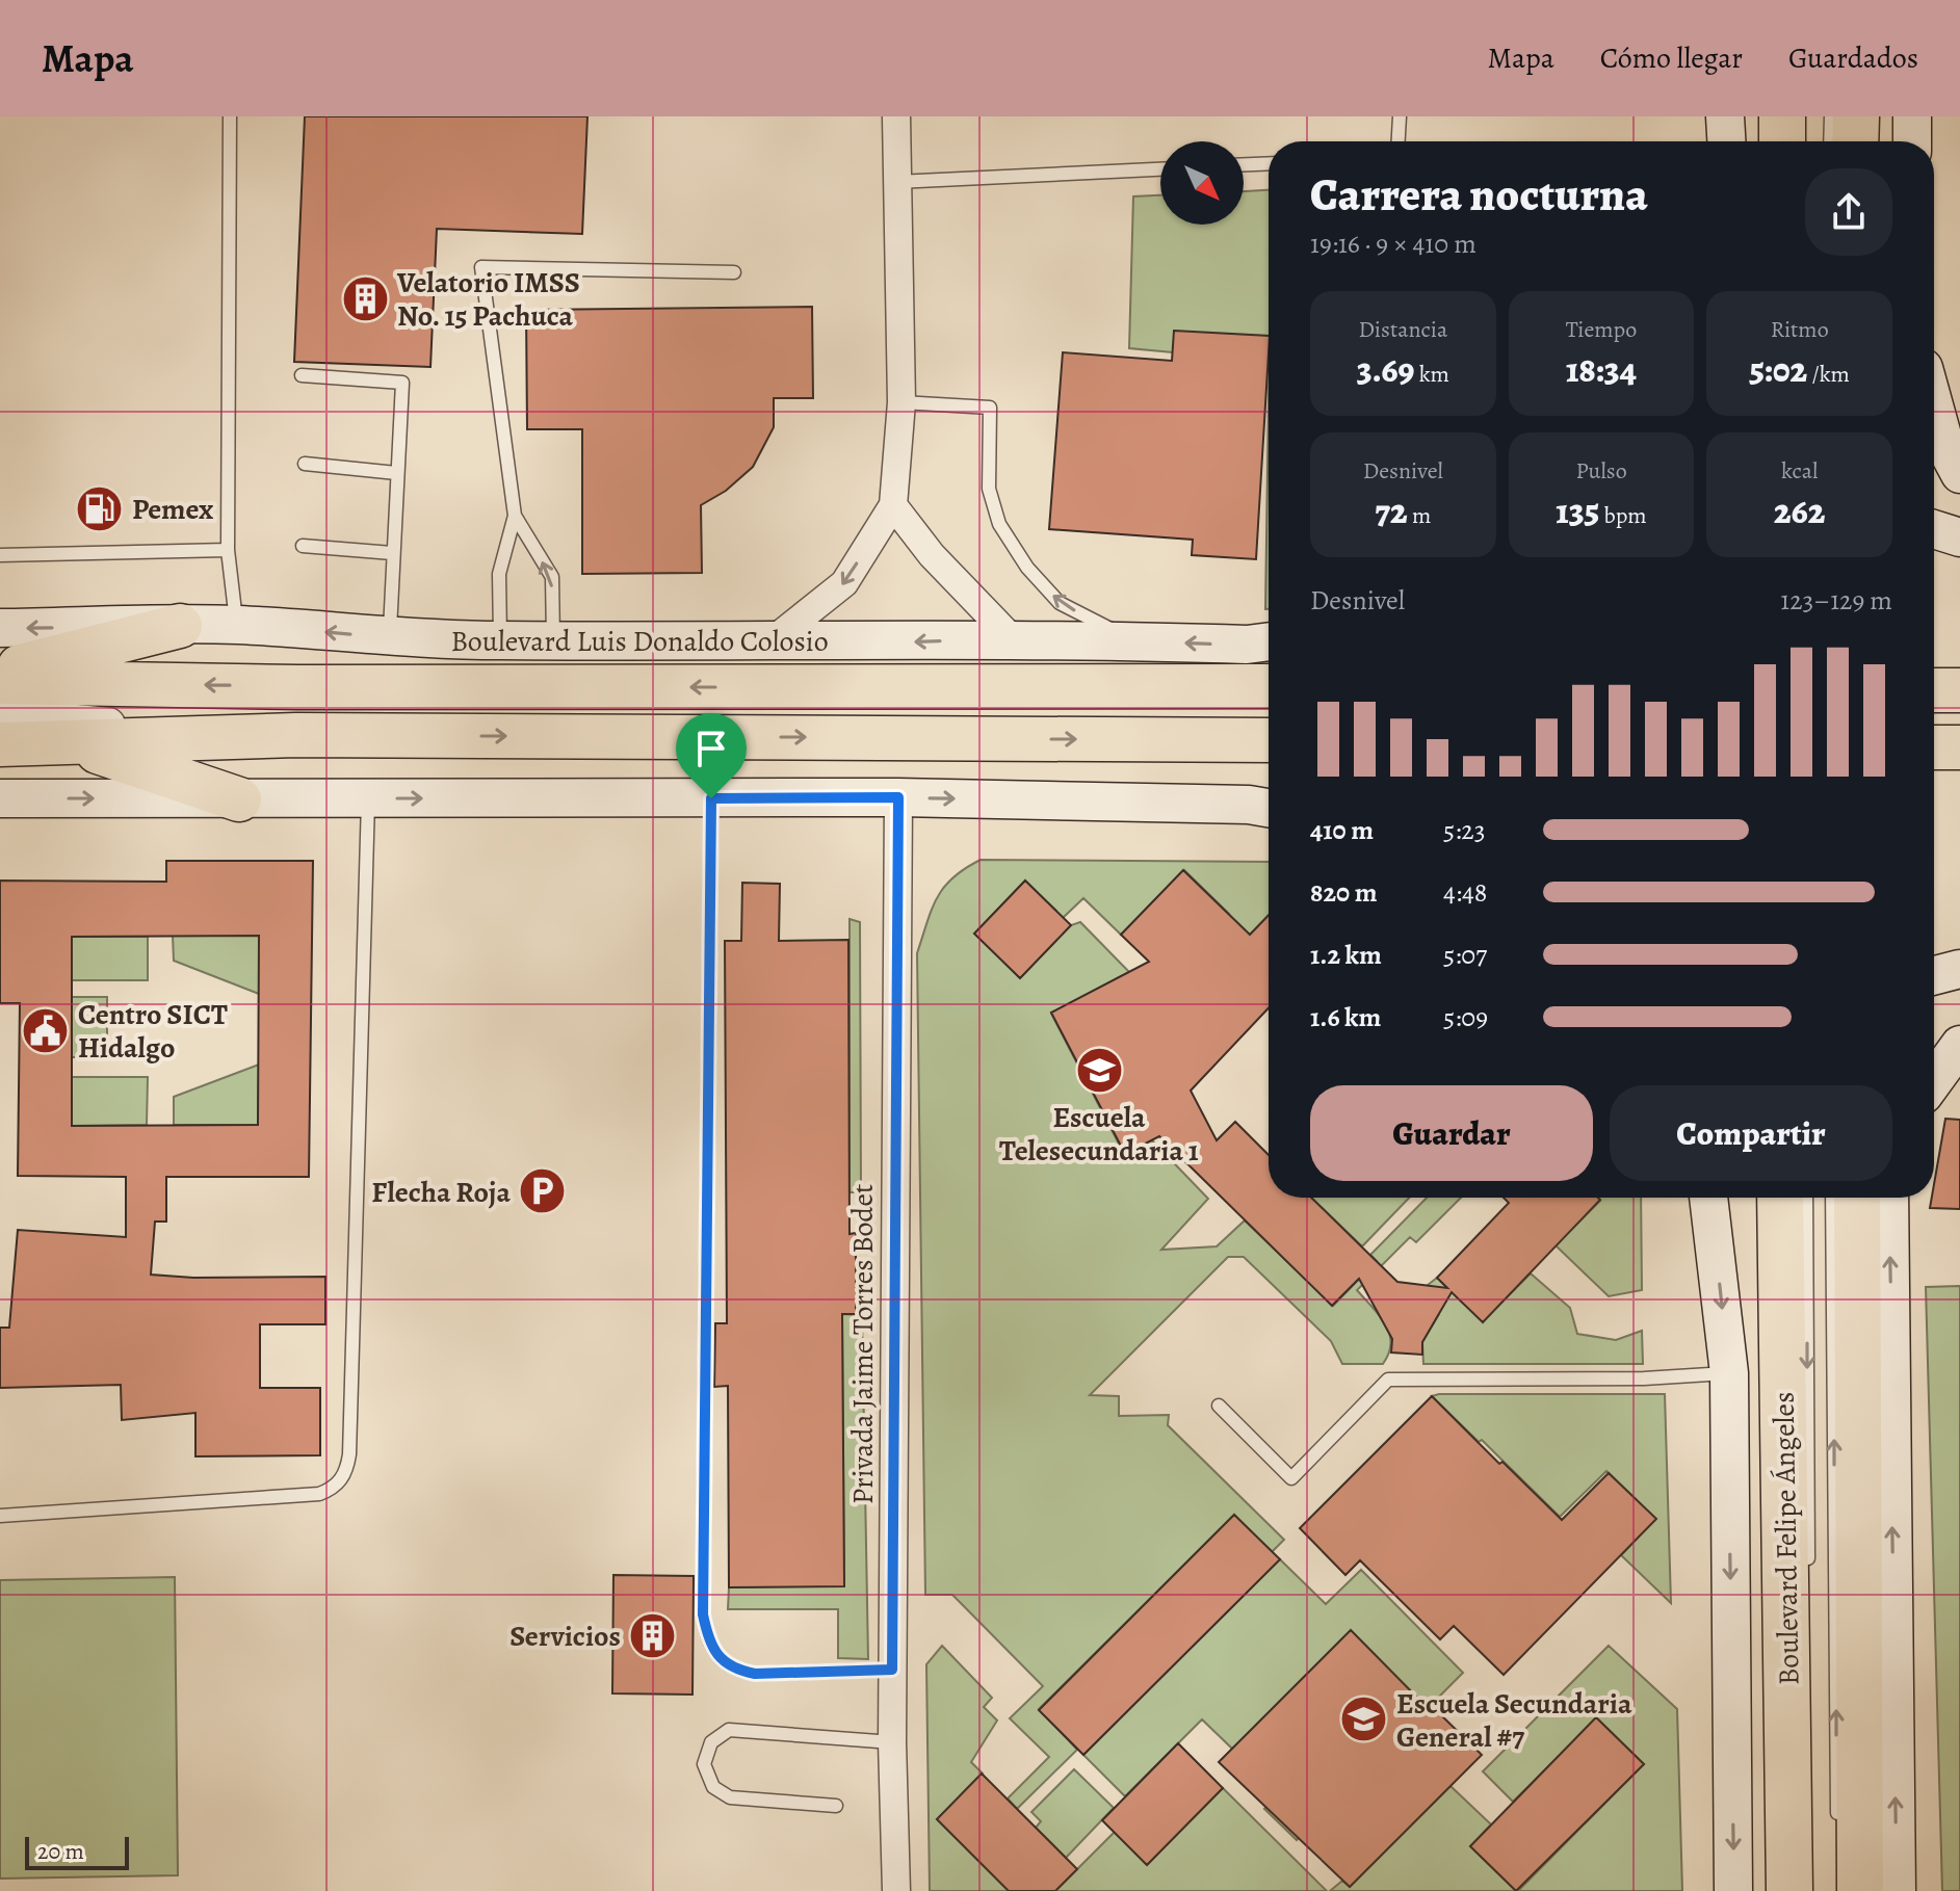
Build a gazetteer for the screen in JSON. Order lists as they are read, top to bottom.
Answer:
{
  "streets": {
    "highway": ["Boulevard Felipe Ángeles"],
    "main road": ["Boulevard Luis Donaldo Colosio"],
    "street": ["Privada Jaime Torres Bodet"]
  },
  "places": {
    "building": ["Velatorio IMSS No. 15 Pachuca", "Servicios"],
    "fuel station": ["Pemex"],
    "public building": ["Centro SICT Hidalgo"],
    "school or university": ["Escuela Telesecundaria 1", "Escuela Secundaria General #7"],
    "parking": ["Flecha Roja"]
  },
  "scale_bar": "20 m",
  "north": "bottom right",
  "page": {
    "header": "Mapa",
    "nav": ["Mapa", "Cómo llegar", "Guardados"],
    "heading": ["Carrera nocturna", "19:16 · 9 × 410 m"],
    "stats": [
      ["Distancia", "3.69 km"],
      ["Tiempo", "18:34"],
      ["Ritmo", "5:02 /km"],
      ["Desnivel", "72 m"],
      ["Pulso", "135 bpm"],
      ["kcal", "262"]
    ],
    "chart": ["Desnivel", "123–129 m"],
    "list": [
      {
        "name": "410 m",
        "note": "5:23"
      },
      {
        "name": "820 m",
        "note": "4:48"
      },
      {
        "name": "1.2 km",
        "note": "5:07"
      },
      {
        "name": "1.6 km",
        "note": "5:09"
      }
    ],
    "buttons": ["Guardar", "Compartir"],
    "scale": "20 m"
  }
}
